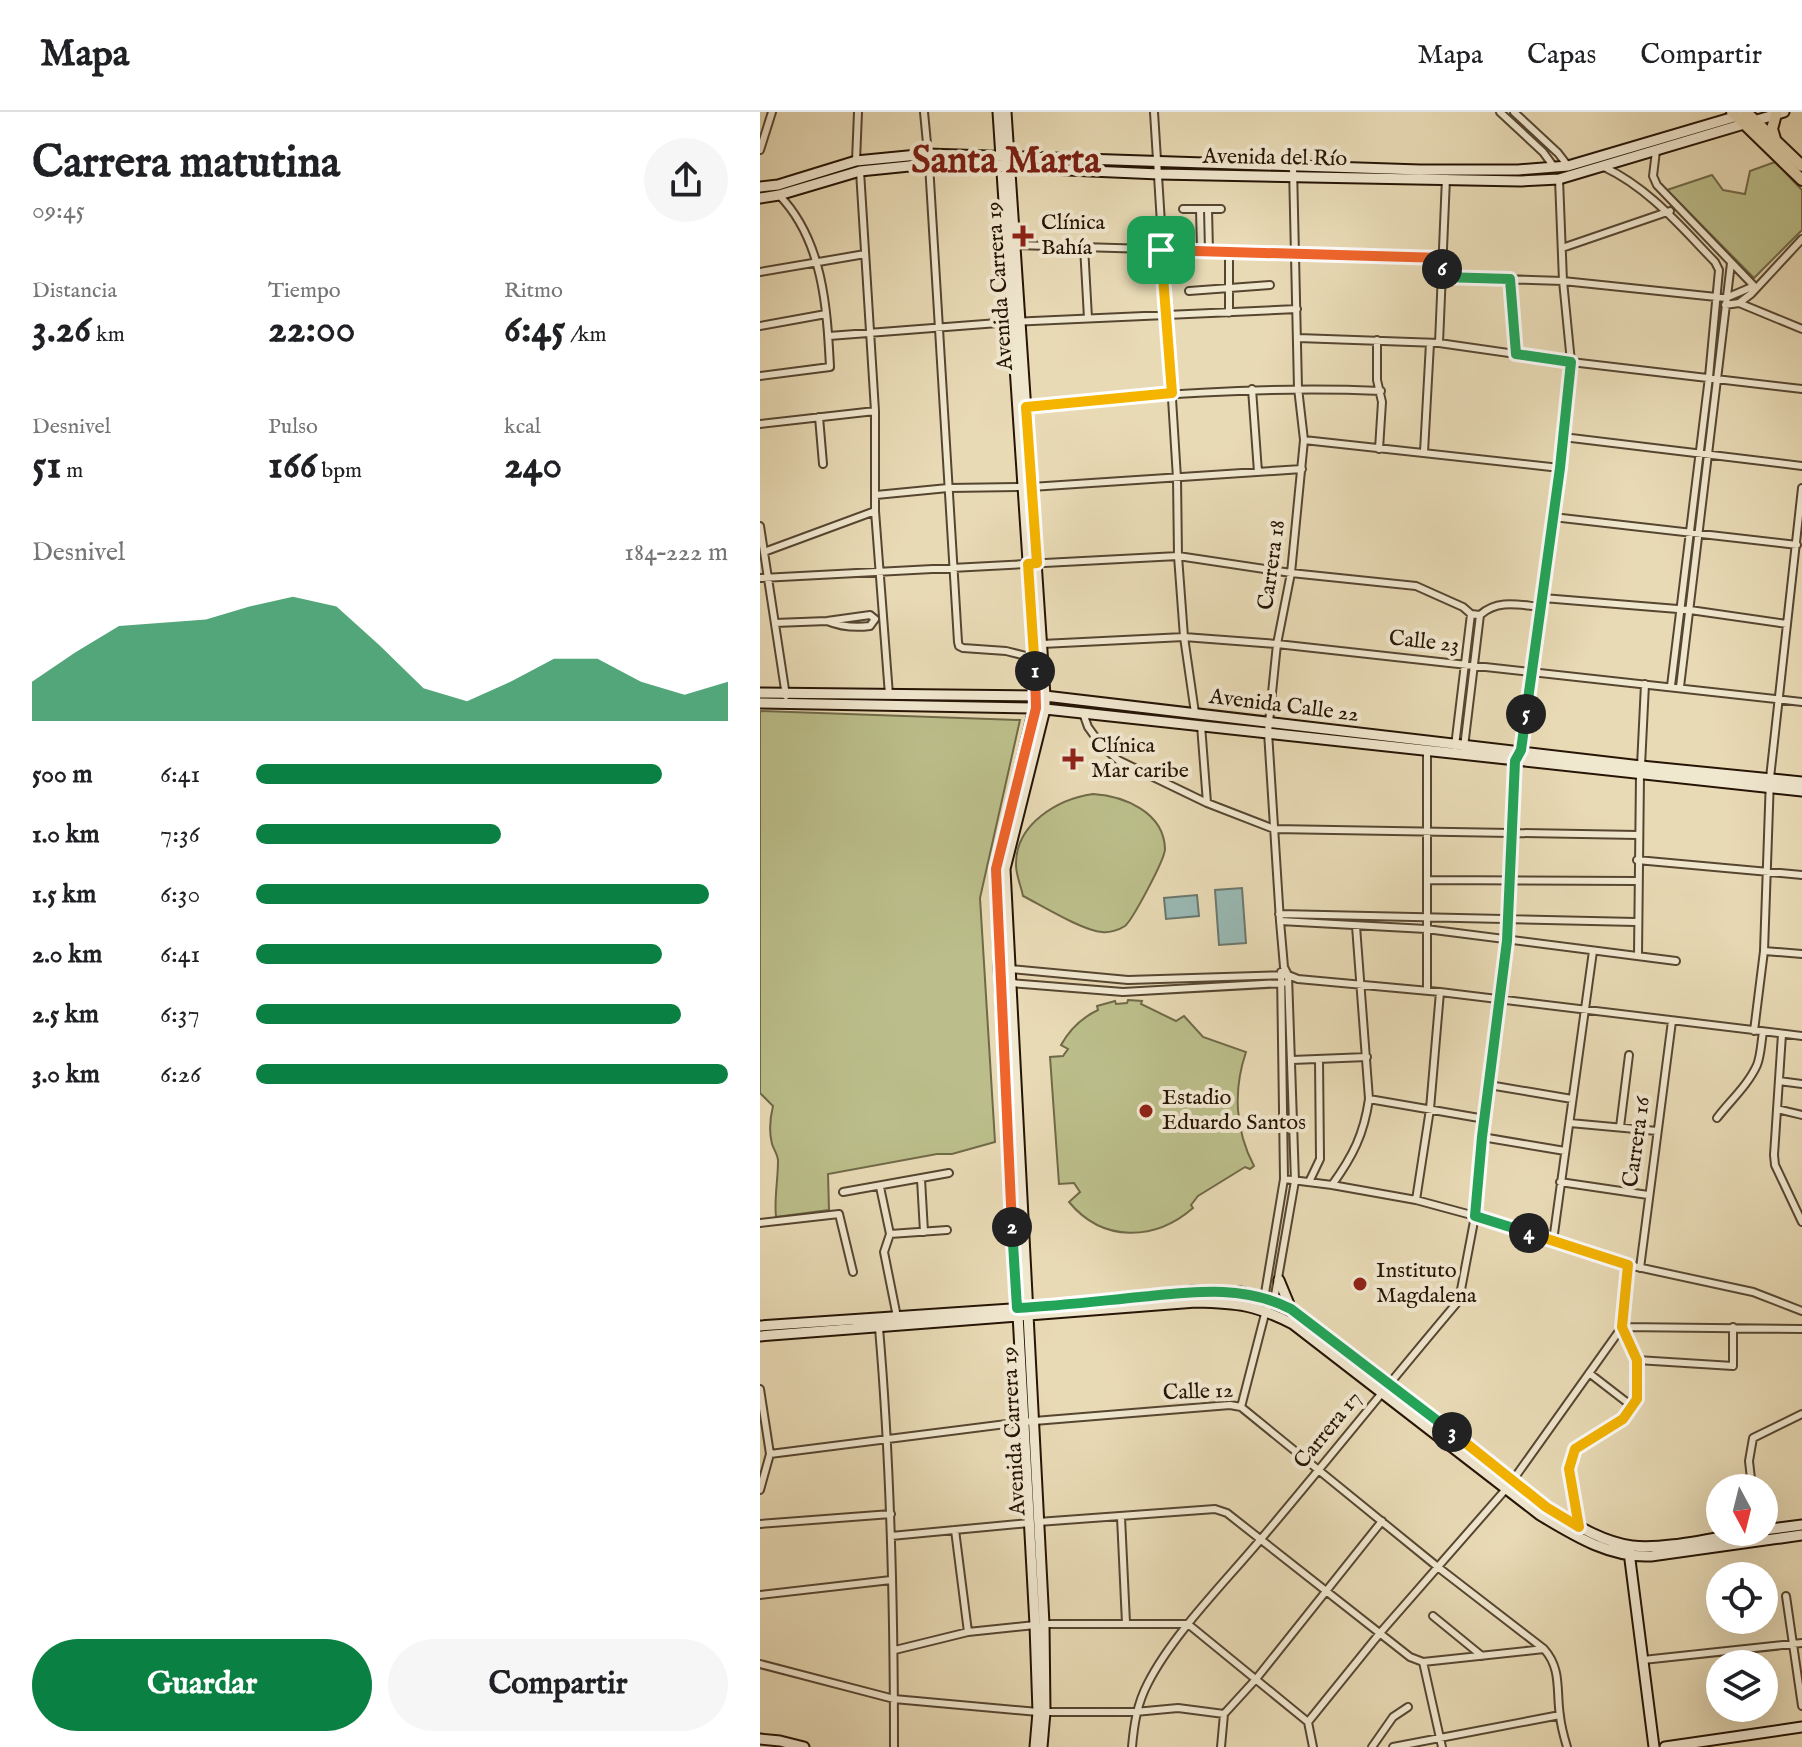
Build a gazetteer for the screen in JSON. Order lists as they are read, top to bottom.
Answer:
{
  "streets": {
    "main road": ["Avenida del Río", "Avenida Carrera 19", "Avenida Calle 22"],
    "street": [
      "Carrera 18",
      "Calle 23",
      "Carrera 16",
      "Calle 12",
      "Carrera 17"
    ]
  },
  "crossings": [
    ["Avenida del Río", "Avenida Carrera 19"],
    ["Avenida del Río", "Carrera 18"],
    ["Avenida Carrera 19", "Calle 23"],
    ["Avenida Carrera 19", "Avenida Calle 22"],
    ["Avenida Carrera 19", "Calle 12"],
    ["Carrera 18", "Calle 23"],
    ["Carrera 18", "Avenida Calle 22"],
    ["Carrera 18", "Calle 12"],
    ["Avenida Calle 22", "Carrera 17"],
    ["Calle 12", "Carrera 17"]
  ],
  "districts": ["Santa Marta"],
  "places": {
    "health": ["Clínica Bahía", "Clínica Mar caribe"],
    "other": ["Estadio Eduardo Santos", "Instituto Magdalena"]
  },
  "north": "bottom",
  "page": {
    "header": "Mapa",
    "nav": ["Mapa", "Capas", "Compartir"],
    "heading": ["Carrera matutina", "09:45"],
    "stats": [
      ["Distancia", "3.26 km"],
      ["Tiempo", "22:00"],
      ["Ritmo", "6:45 /km"],
      ["Desnivel", "51 m"],
      ["Pulso", "166 bpm"],
      ["kcal", "240"]
    ],
    "pins": [
      "6",
      "1",
      "5",
      "2",
      "4",
      "3"
    ],
    "chart": ["Desnivel", "184–222 m"],
    "list": [
      {
        "name": "500 m",
        "note": "6:41"
      },
      {
        "name": "1.0 km",
        "note": "7:36"
      },
      {
        "name": "1.5 km",
        "note": "6:30"
      },
      {
        "name": "2.0 km",
        "note": "6:41"
      },
      {
        "name": "2.5 km",
        "note": "6:37"
      },
      {
        "name": "3.0 km",
        "note": "6:26"
      }
    ],
    "buttons": ["Guardar", "Compartir"]
  }
}
